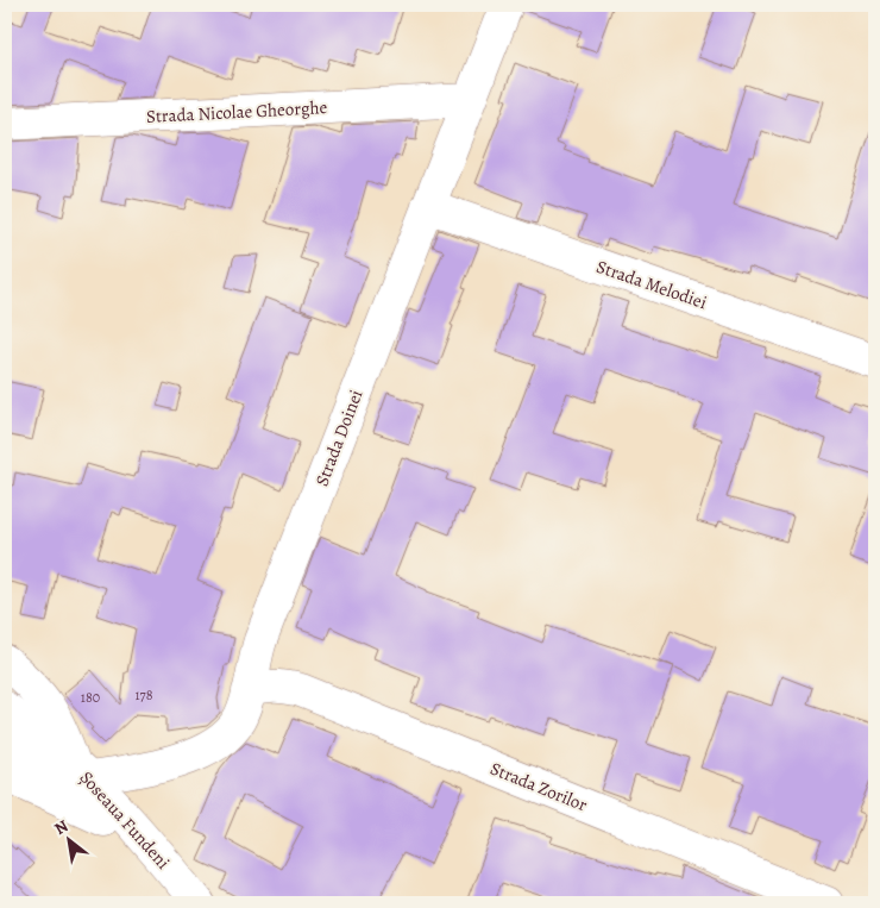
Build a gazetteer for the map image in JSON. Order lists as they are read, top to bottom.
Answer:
{
  "streets": {
    "street": [
      "Strada Nicolae Gheorghe",
      "Strada Melodiei",
      "Strada Doinei",
      "Strada Zorilor",
      "Șoseaua Fundeni"
    ]
  },
  "crossings": [
    ["Strada Nicolae Gheorghe", "Strada Doinei"],
    ["Strada Melodiei", "Strada Doinei"],
    ["Strada Doinei", "Strada Zorilor"],
    ["Strada Doinei", "Șoseaua Fundeni"]
  ],
  "house_numbers": ["178", "180"],
  "north": "top left"
}
